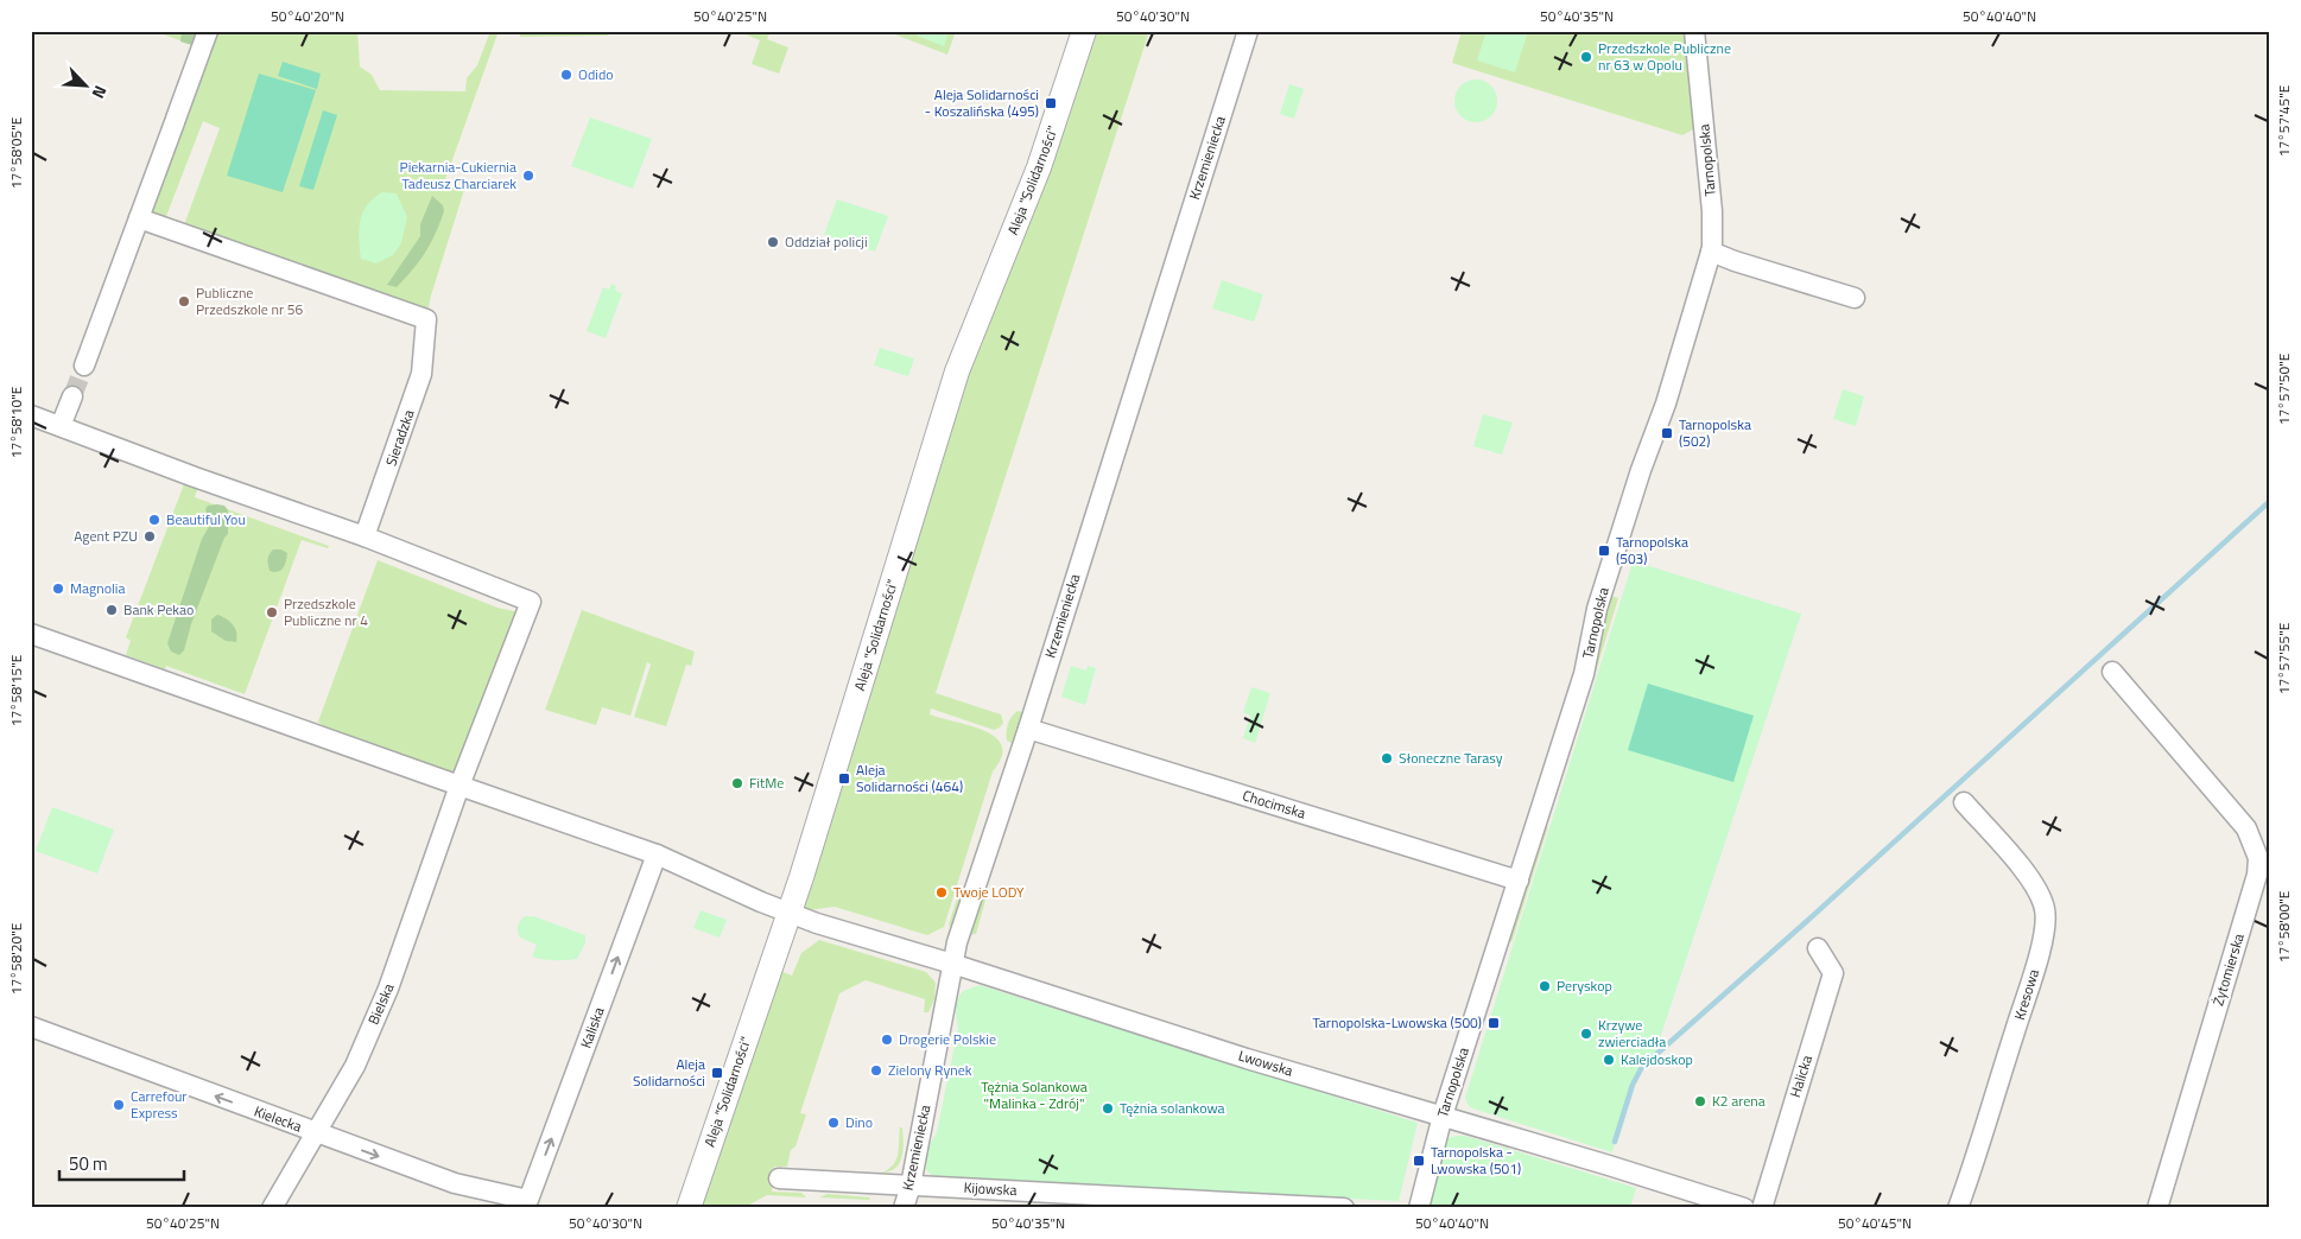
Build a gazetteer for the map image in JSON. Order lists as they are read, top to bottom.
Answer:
{
  "streets": {
    "street": [
      "Krzemieniecka",
      "Tarnopolska",
      "Aleja \"Solidarności\"",
      "Sieradzka",
      "Chocimska",
      "Żytomierska",
      "Kresowa",
      "Bielska",
      "Kaliska",
      "Lwowska",
      "Halicka",
      "Kielecka",
      "Kijowska"
    ]
  },
  "crossings": [
    ["Krzemieniecka", "Chocimska"],
    ["Krzemieniecka", "Lwowska"],
    ["Krzemieniecka", "Kijowska"],
    ["Tarnopolska", "Chocimska"],
    ["Tarnopolska", "Lwowska"],
    ["Aleja \"Solidarności\"", "Lwowska"],
    ["Sieradzka", "Bielska"],
    ["Bielska", "Kielecka"],
    ["Kaliska", "Kielecka"]
  ],
  "one_way": ["Kaliska"],
  "parks": ["Tężnia Solankowa \"Malinka - Zdrój\""],
  "places": {
    "other": [
      "Przedszkole Publiczne nr 63 w Opolu",
      "Odido",
      "Piekarnia-Cukiernia Tadeusz Charciarek",
      "Oddział policji",
      "Publiczne Przedszkole nr 56",
      "Beautiful You",
      "Agent PZU",
      "Magnolia",
      "Bank Pekao",
      "Przedszkole Publiczne nr 4",
      "Słoneczne Tarasy",
      "FitMe",
      "Twoje LODY",
      "Peryskop",
      "Krzywe zwierciadła",
      "Drogerie Polskie",
      "Kalejdoskop",
      "Zielony Rynek",
      "K2 arena",
      "Carrefour Express",
      "Tężnia solankowa",
      "Dino"
    ],
    "transit": [
      "Aleja Solidarności - Koszalińska (495)",
      "Tarnopolska (502)",
      "Tarnopolska (503)",
      "Aleja Solidarności (464)",
      "Tarnopolska-Lwowska (500)",
      "Aleja Solidarności",
      "Tarnopolska - Lwowska (501)"
    ]
  },
  "scale_bar": "50 m",
  "north": "bottom right",
  "coordinates": [
    "50°40'20\"N",
    "50°40'25\"N",
    "50°40'30\"N",
    "50°40'35\"N",
    "50°40'40\"N",
    "17°57'45\"E",
    "17°58'05\"E",
    "17°57'50\"E",
    "17°58'10\"E",
    "17°57'55\"E",
    "17°58'15\"E",
    "17°58'00\"E",
    "17°58'20\"E",
    "50°40'45\"N"
  ]
}
